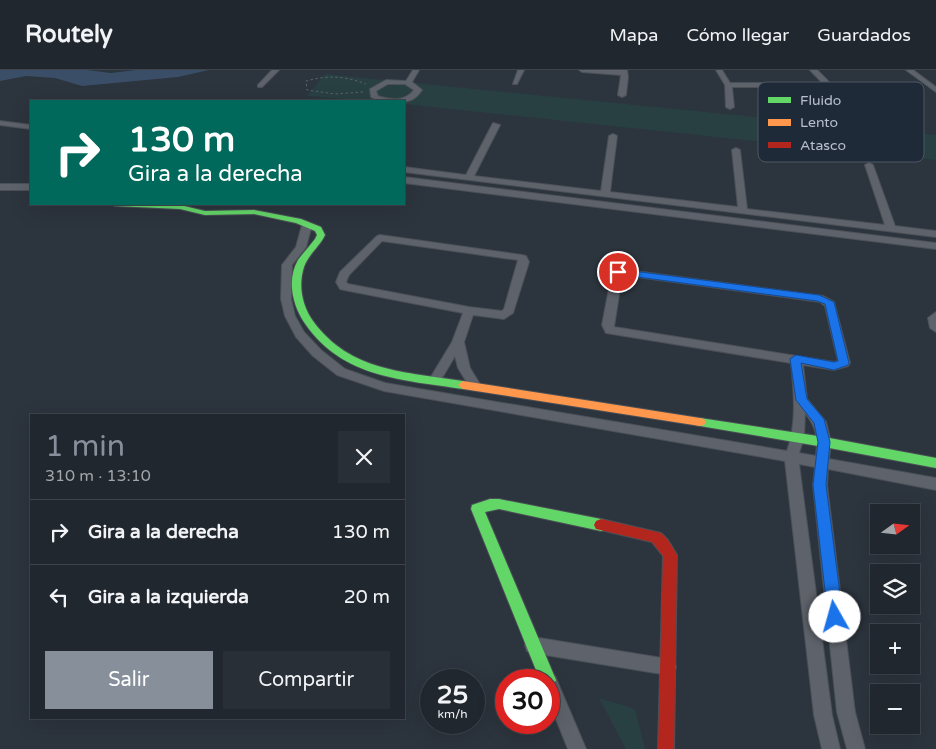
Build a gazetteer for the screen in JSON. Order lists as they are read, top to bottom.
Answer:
{
  "legend": ["Fluido", "Lento", "Atasco"],
  "north": "right",
  "page": {
    "header": "Routely",
    "nav": ["Mapa", "Cómo llegar", "Guardados"],
    "turn": ["130 m", "Gira a la derecha"],
    "heading": ["1 min", "310 m · 13:10"],
    "list": [
      {
        "name": "Gira a la derecha",
        "value": "130 m"
      },
      {
        "name": "Gira a la izquierda",
        "value": "20 m"
      }
    ],
    "map_buttons": ["+", "−"],
    "buttons": ["Salir", "Compartir"],
    "speed": "25 km/h",
    "limit": "30"
  }
}
